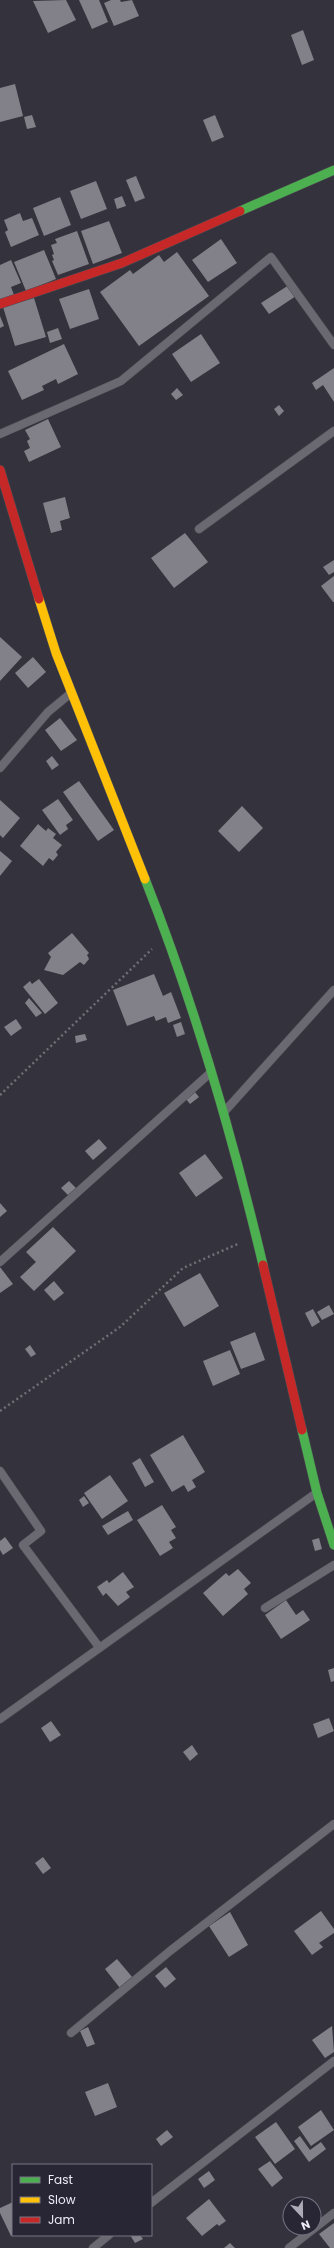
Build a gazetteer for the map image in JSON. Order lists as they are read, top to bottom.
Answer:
{
  "legend": ["Fast", "Slow", "Jam"],
  "north": "bottom"
}
